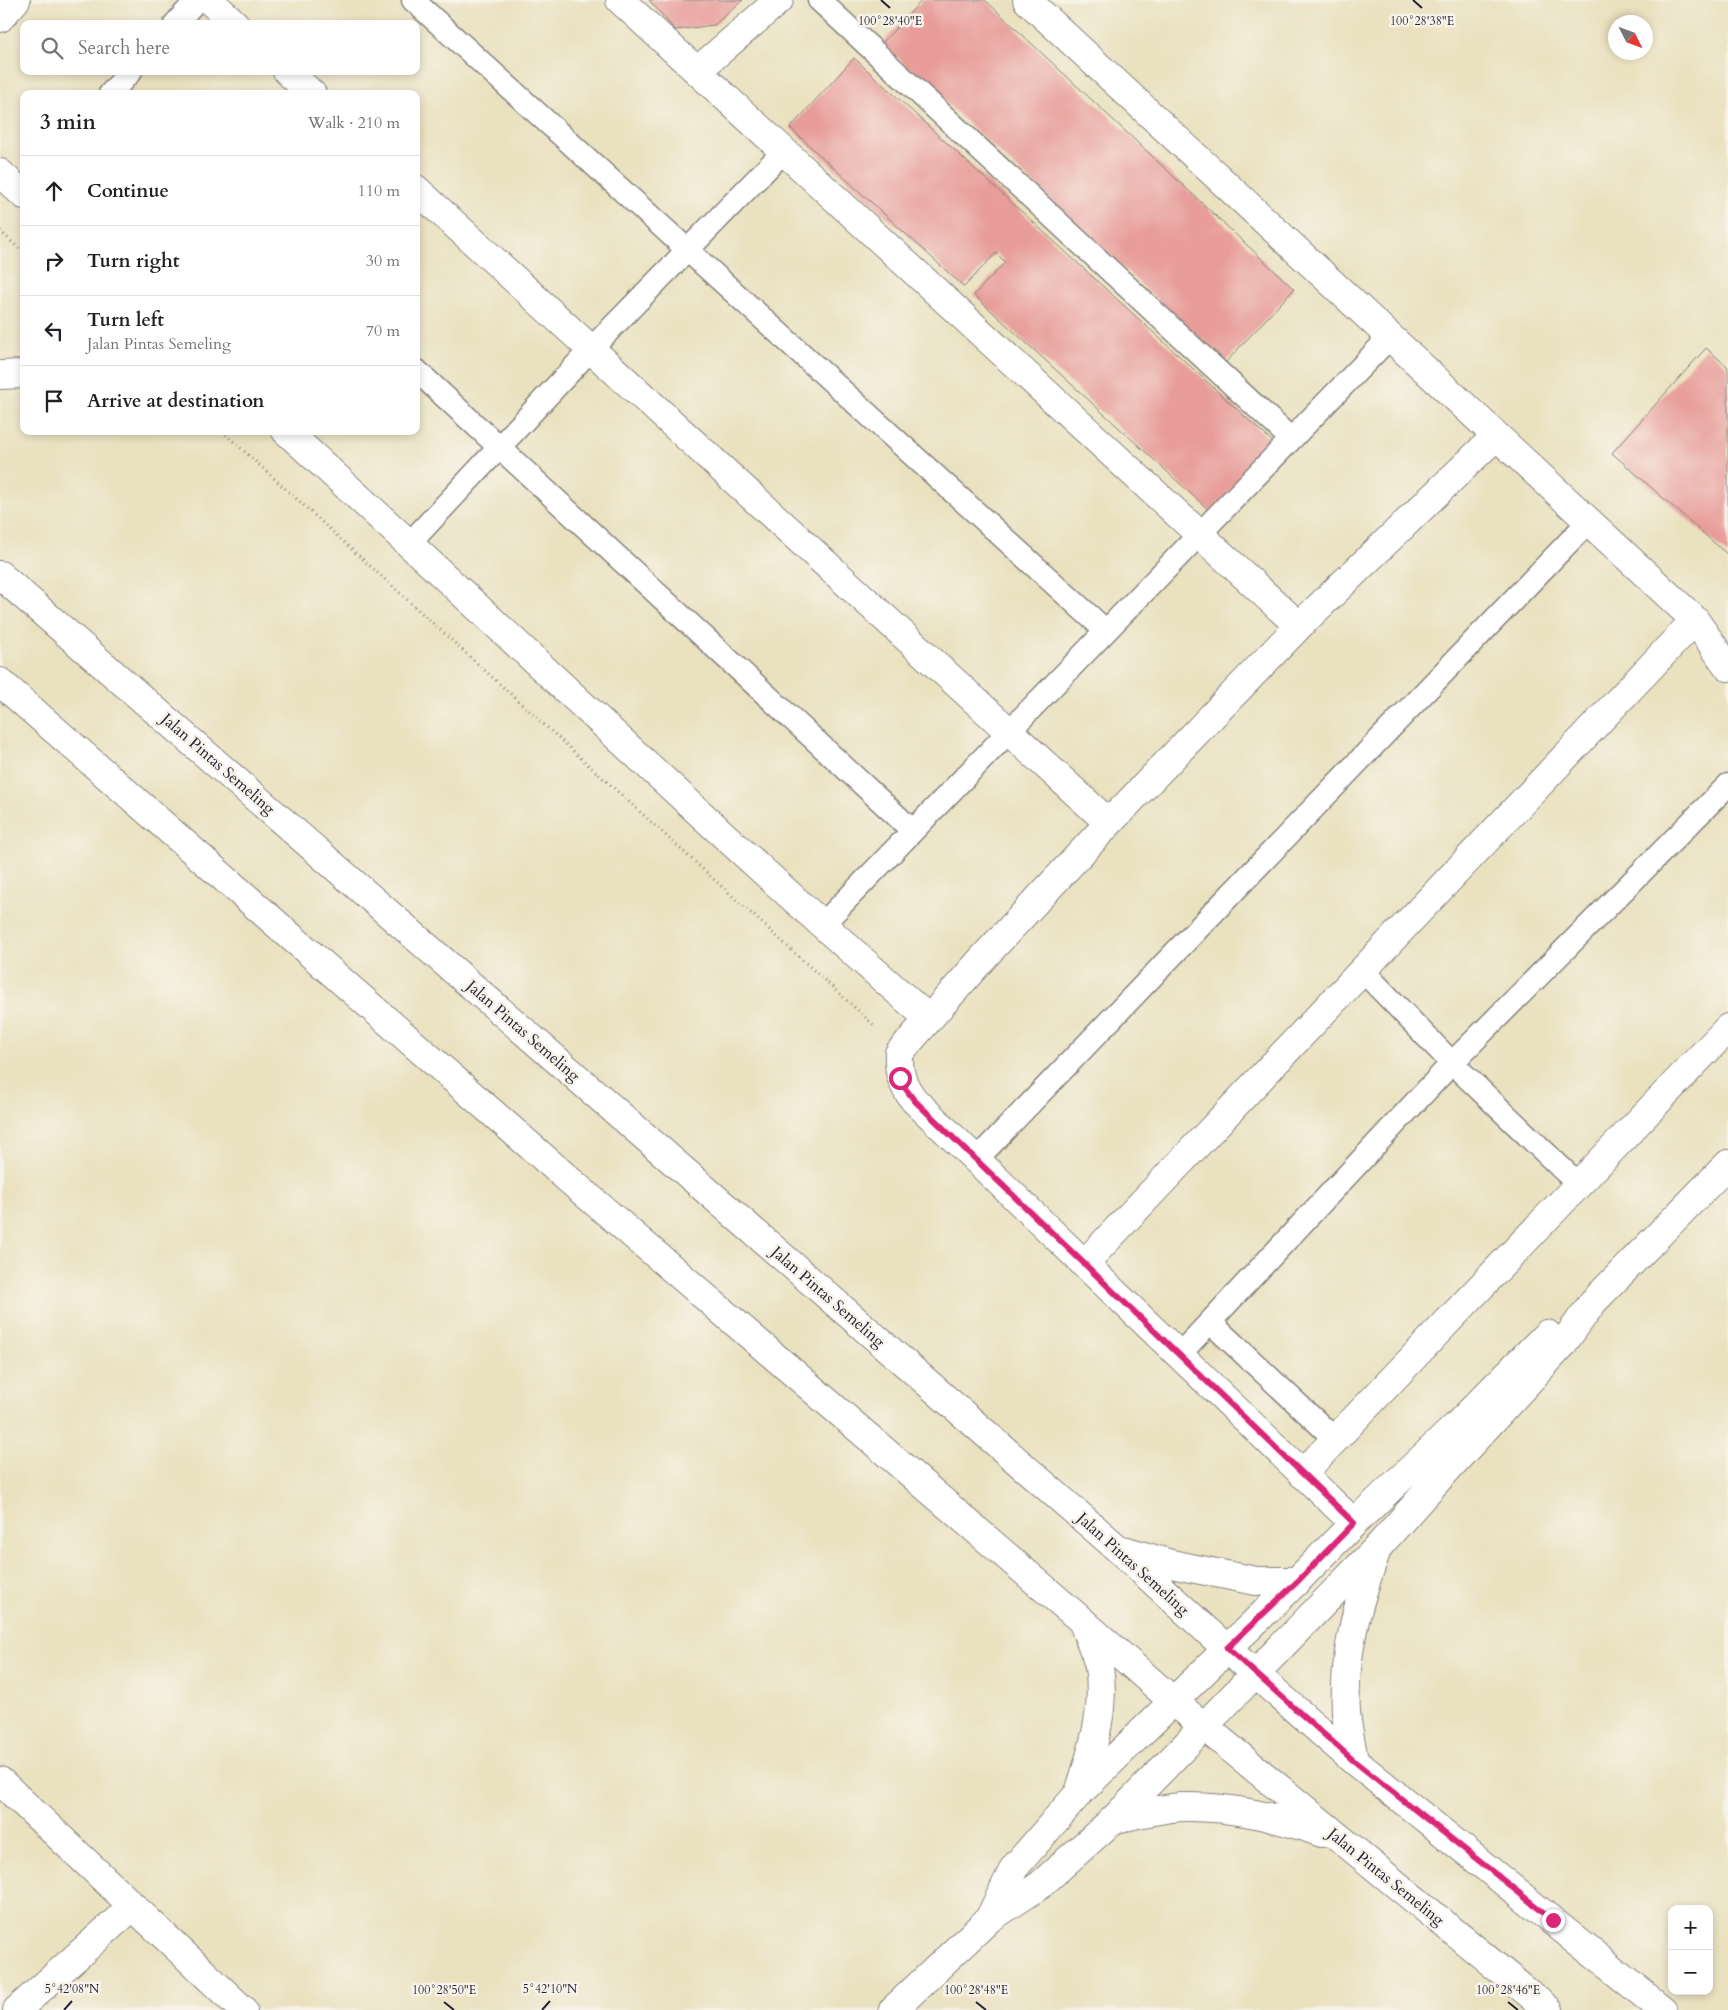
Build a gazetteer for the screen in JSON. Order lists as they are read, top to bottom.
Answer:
{
  "streets": {
    "street": ["Jalan Pintas Semeling"]
  },
  "north": "bottom right",
  "page": {
    "search": "Search here",
    "heading": ["3 min", "Walk · 210 m"],
    "list": [
      ["Continue", "110 m"],
      ["Turn right", "30 m"],
      ["Turn left", "Jalan Pintas Semeling", "70 m"],
      "Arrive at destination"
    ],
    "map_buttons": ["+", "−"]
  },
  "coordinates": [
    "100°28'40\"E",
    "100°28'38\"E",
    "5°42'08\"N",
    "5°42'10\"N",
    "100°28'50\"E",
    "100°28'48\"E",
    "100°28'46\"E"
  ]
}
